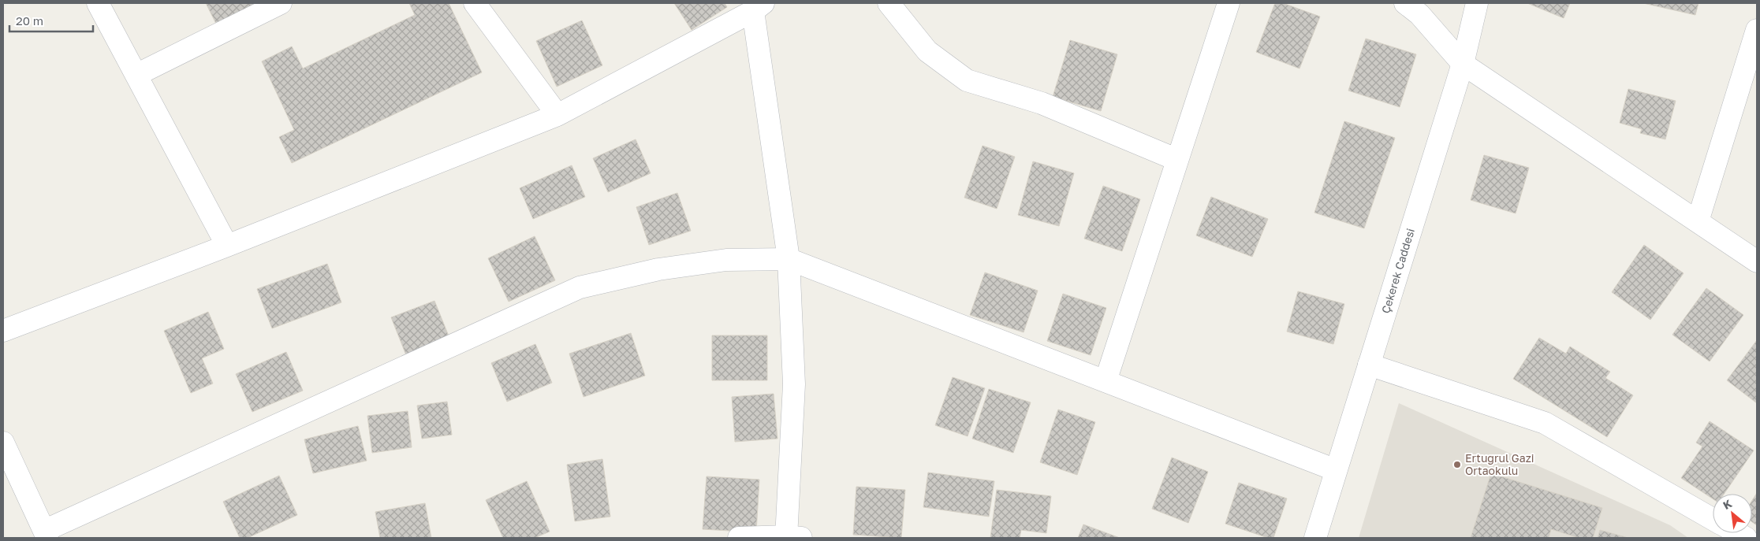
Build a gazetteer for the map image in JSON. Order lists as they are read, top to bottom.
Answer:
{
  "streets": {
    "street": ["Çekerek Caddesi"]
  },
  "places": ["Ertuğrul Gazi Ortaokulu"],
  "scale_bar": "20 m",
  "north": "top left"
}
